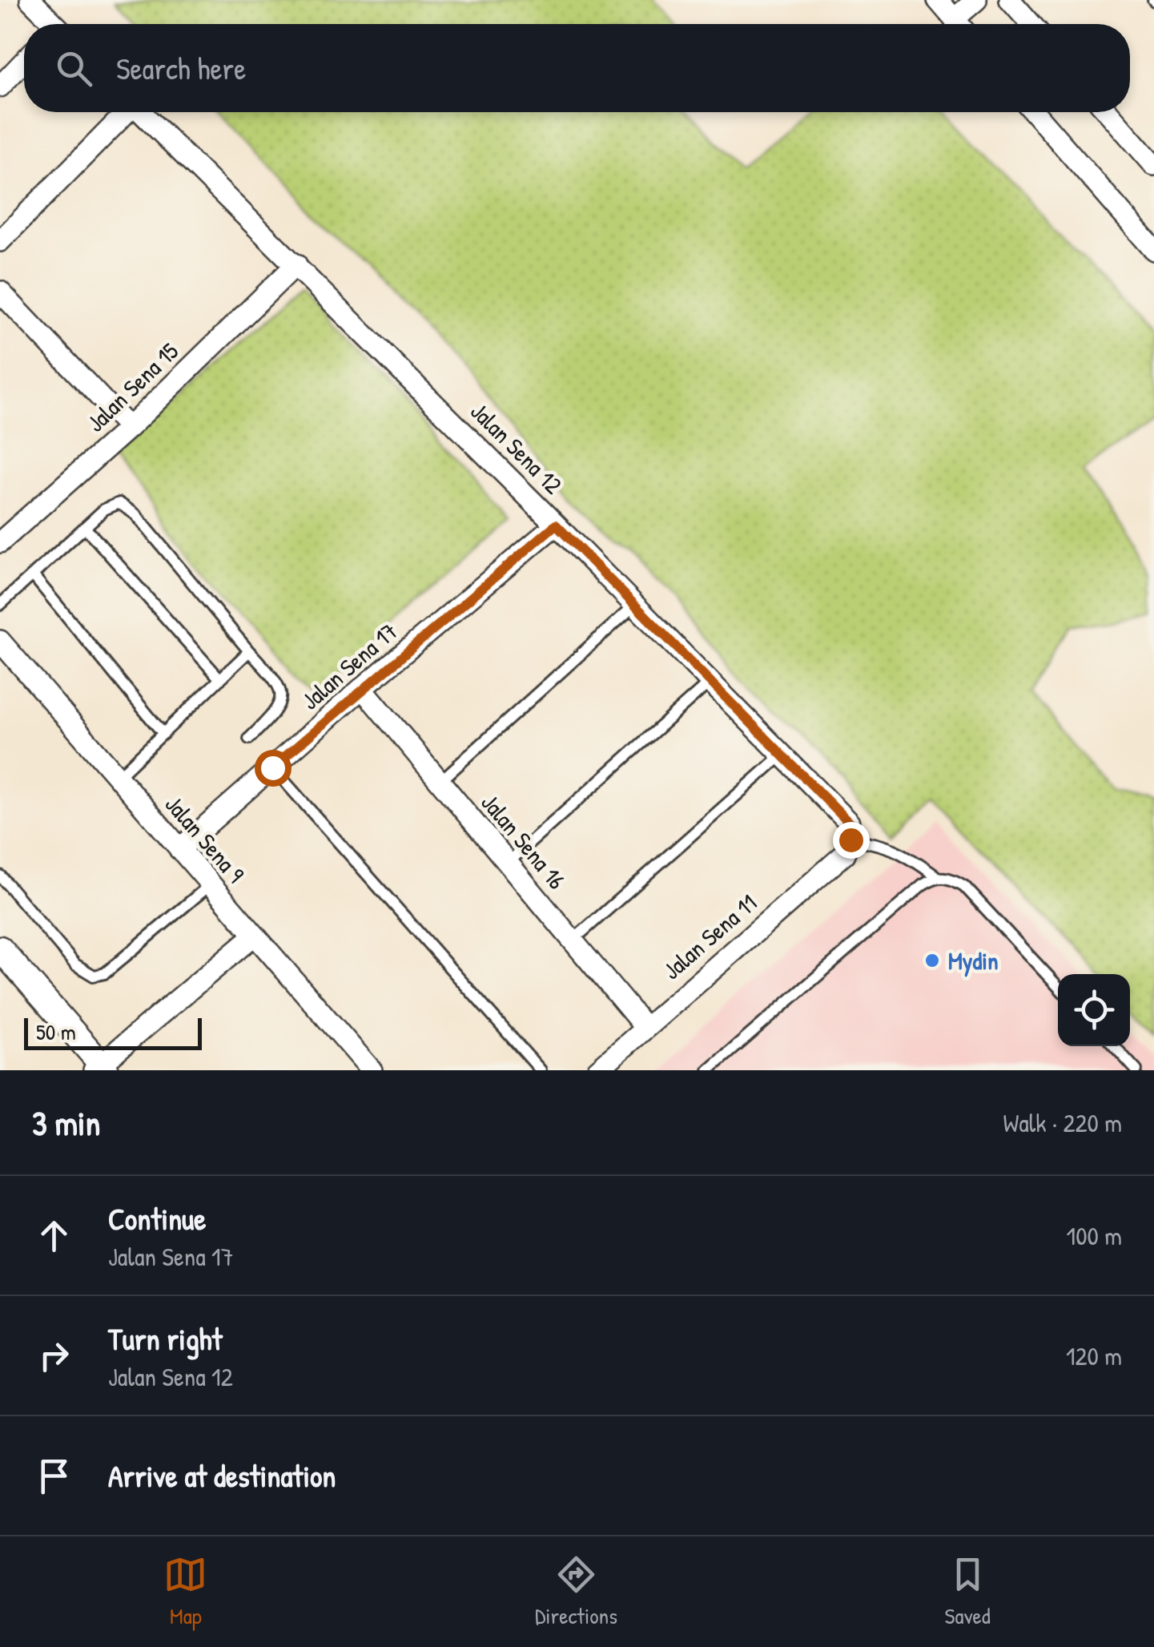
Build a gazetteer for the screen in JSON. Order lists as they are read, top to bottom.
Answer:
{
  "streets": {
    "street": [
      "Jalan Sena 15",
      "Jalan Sena 12",
      "Jalan Sena 17",
      "Jalan Sena 9",
      "Jalan Sena 16",
      "Jalan Sena 11"
    ]
  },
  "crossings": [
    ["Jalan Sena 15", "Jalan Sena 12"],
    ["Jalan Sena 12", "Jalan Sena 17"],
    ["Jalan Sena 12", "Jalan Sena 11"],
    ["Jalan Sena 17", "Jalan Sena 9"],
    ["Jalan Sena 17", "Jalan Sena 16"],
    ["Jalan Sena 16", "Jalan Sena 11"]
  ],
  "places": ["Mydin"],
  "scale_bar": "50 m",
  "page": {
    "search": "Search here",
    "scale": "50 m",
    "heading": ["3 min", "Walk · 220 m"],
    "list": [
      ["Continue", "Jalan Sena 17", "100 m"],
      ["Turn right", "Jalan Sena 12", "120 m"],
      "Arrive at destination"
    ],
    "nav": ["Map", "Directions", "Saved"]
  }
}
